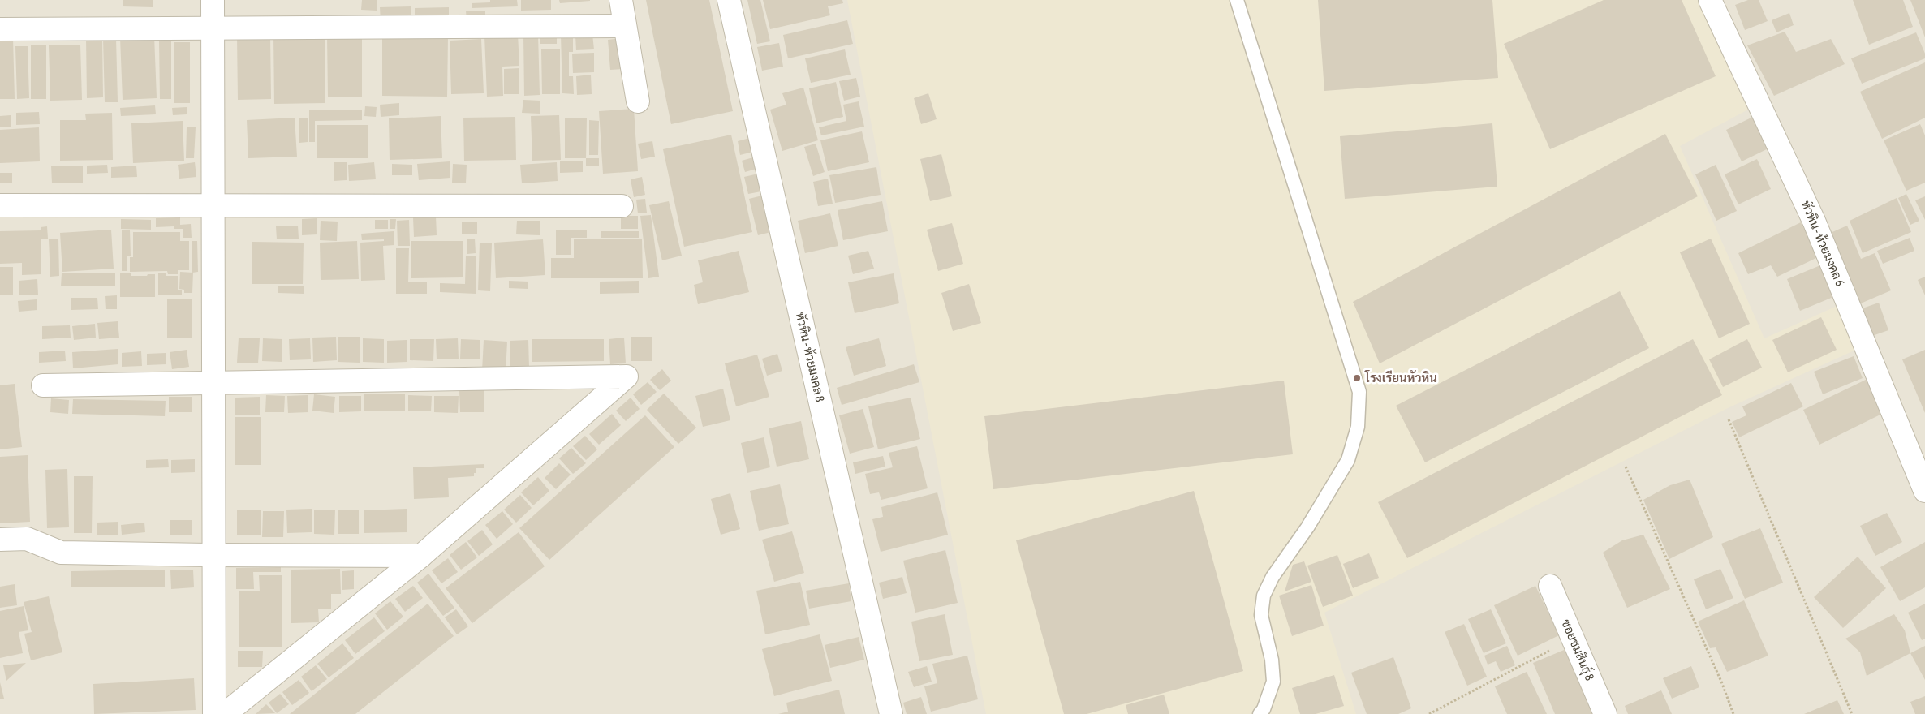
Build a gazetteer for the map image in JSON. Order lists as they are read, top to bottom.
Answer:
{
  "streets": {
    "street": ["หัวหิน - ห้วยมงคล 6", "หัวหิน - ห้วยมงคล 8", "ซอยชมสินธุ์ 8"]
  },
  "places": ["โรงเรียนหัวหิน"]
}
